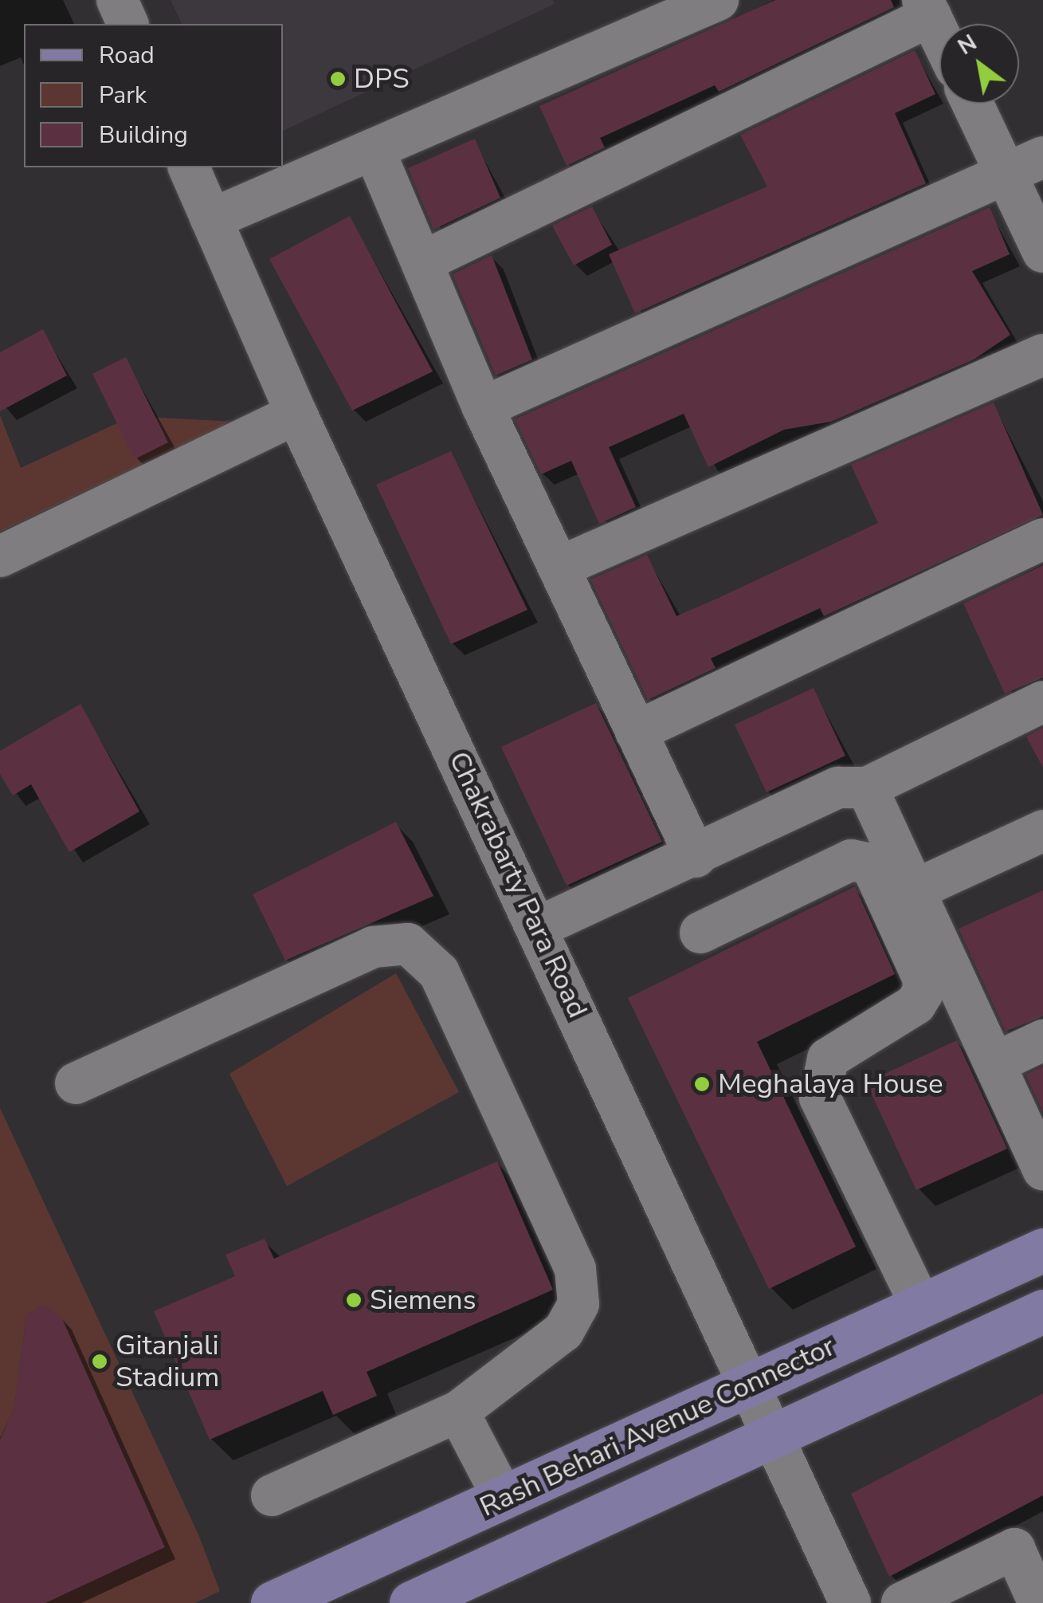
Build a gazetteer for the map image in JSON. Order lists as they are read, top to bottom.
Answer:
{
  "streets": {
    "main road": ["Rash Behari Avenue Connector"],
    "street": ["Chakrabarty Para Road"]
  },
  "crossings": [
    ["Chakrabarty Para Road", "Rash Behari Avenue Connector"]
  ],
  "places": [
    "DPS",
    "Meghalaya House",
    "Siemens",
    "Gitanjali Stadium"
  ],
  "legend": ["Road", "Park", "Building"],
  "north": "top left"
}
